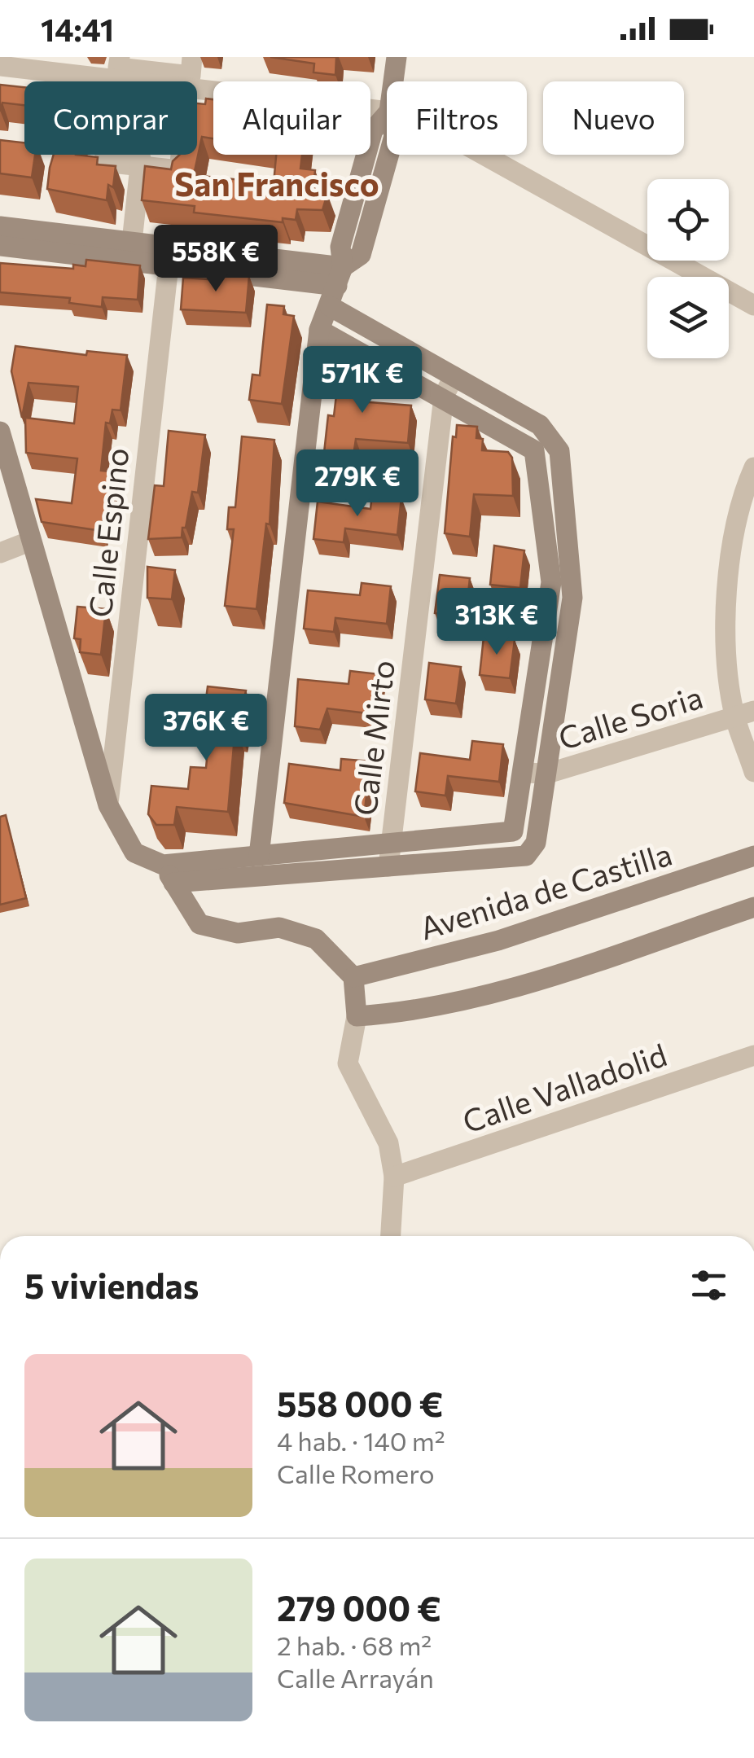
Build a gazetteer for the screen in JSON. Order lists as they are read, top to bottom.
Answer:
{
  "streets": {
    "street": [
      "Calle Espino",
      "Calle Soria",
      "Calle Mirto",
      "Avenida de Castilla",
      "Calle Valladolid"
    ]
  },
  "districts": ["San Francisco"],
  "page": {
    "status": "14:41",
    "chip": [
      "Comprar",
      "Alquilar",
      "Filtros",
      "Nuevo"
    ],
    "price": [
      "558K €",
      "571K €",
      "279K €",
      "313K €",
      "376K €"
    ],
    "heading": "5 viviendas",
    "list": [
      {
        "name": "558 000 €",
        "note": "4 hab. · 140 m² · Calle Romero"
      },
      {
        "name": "279 000 €",
        "note": "2 hab. · 68 m² · Calle Arrayán"
      }
    ]
  }
}
